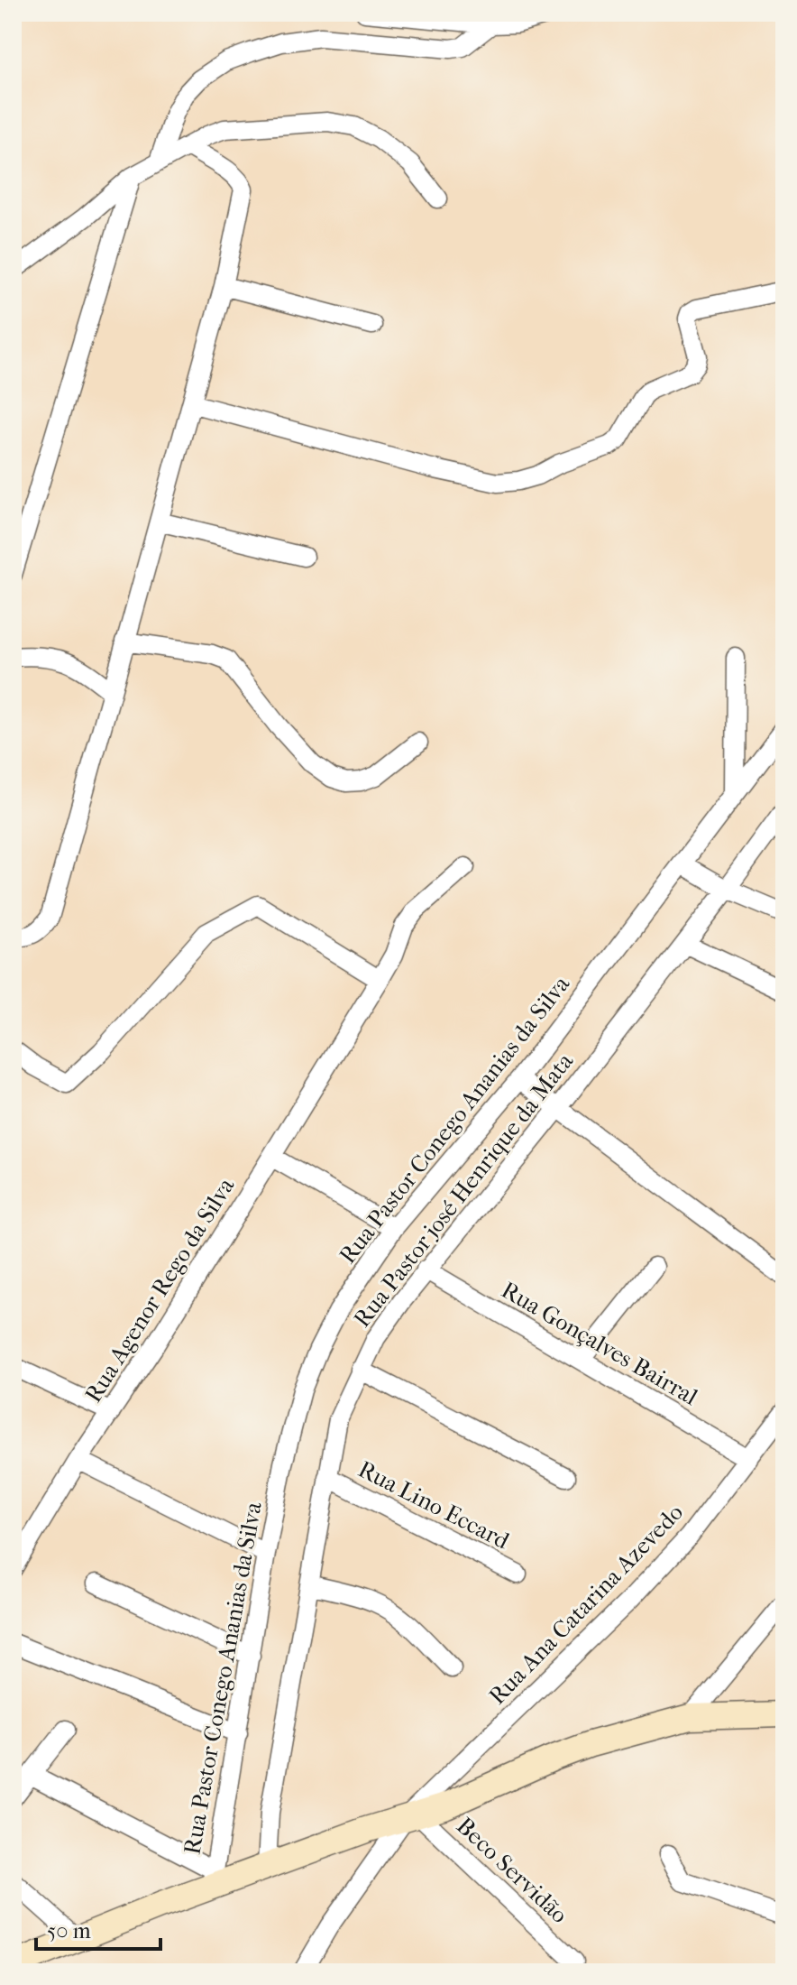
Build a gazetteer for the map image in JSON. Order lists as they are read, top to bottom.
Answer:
{
  "streets": {
    "street": [
      "Rua Pastor Conego Ananias da Silva",
      "Rua Pastor josé Henrique da Mata",
      "Rua Agenor Rego da Silva",
      "Rua Gonçalves Bairral",
      "Rua Lino Eccard",
      "Rua Ana Catarina Azevedo",
      "Beco Servidão"
    ]
  },
  "crossings": [
    ["Rua Pastor josé Henrique da Mata", "Rua Gonçalves Bairral"],
    ["Rua Pastor josé Henrique da Mata", "Rua Lino Eccard"],
    ["Rua Gonçalves Bairral", "Rua Ana Catarina Azevedo"],
    ["Rua Ana Catarina Azevedo", "Beco Servidão"]
  ],
  "scale_bar": "50 m"
}
